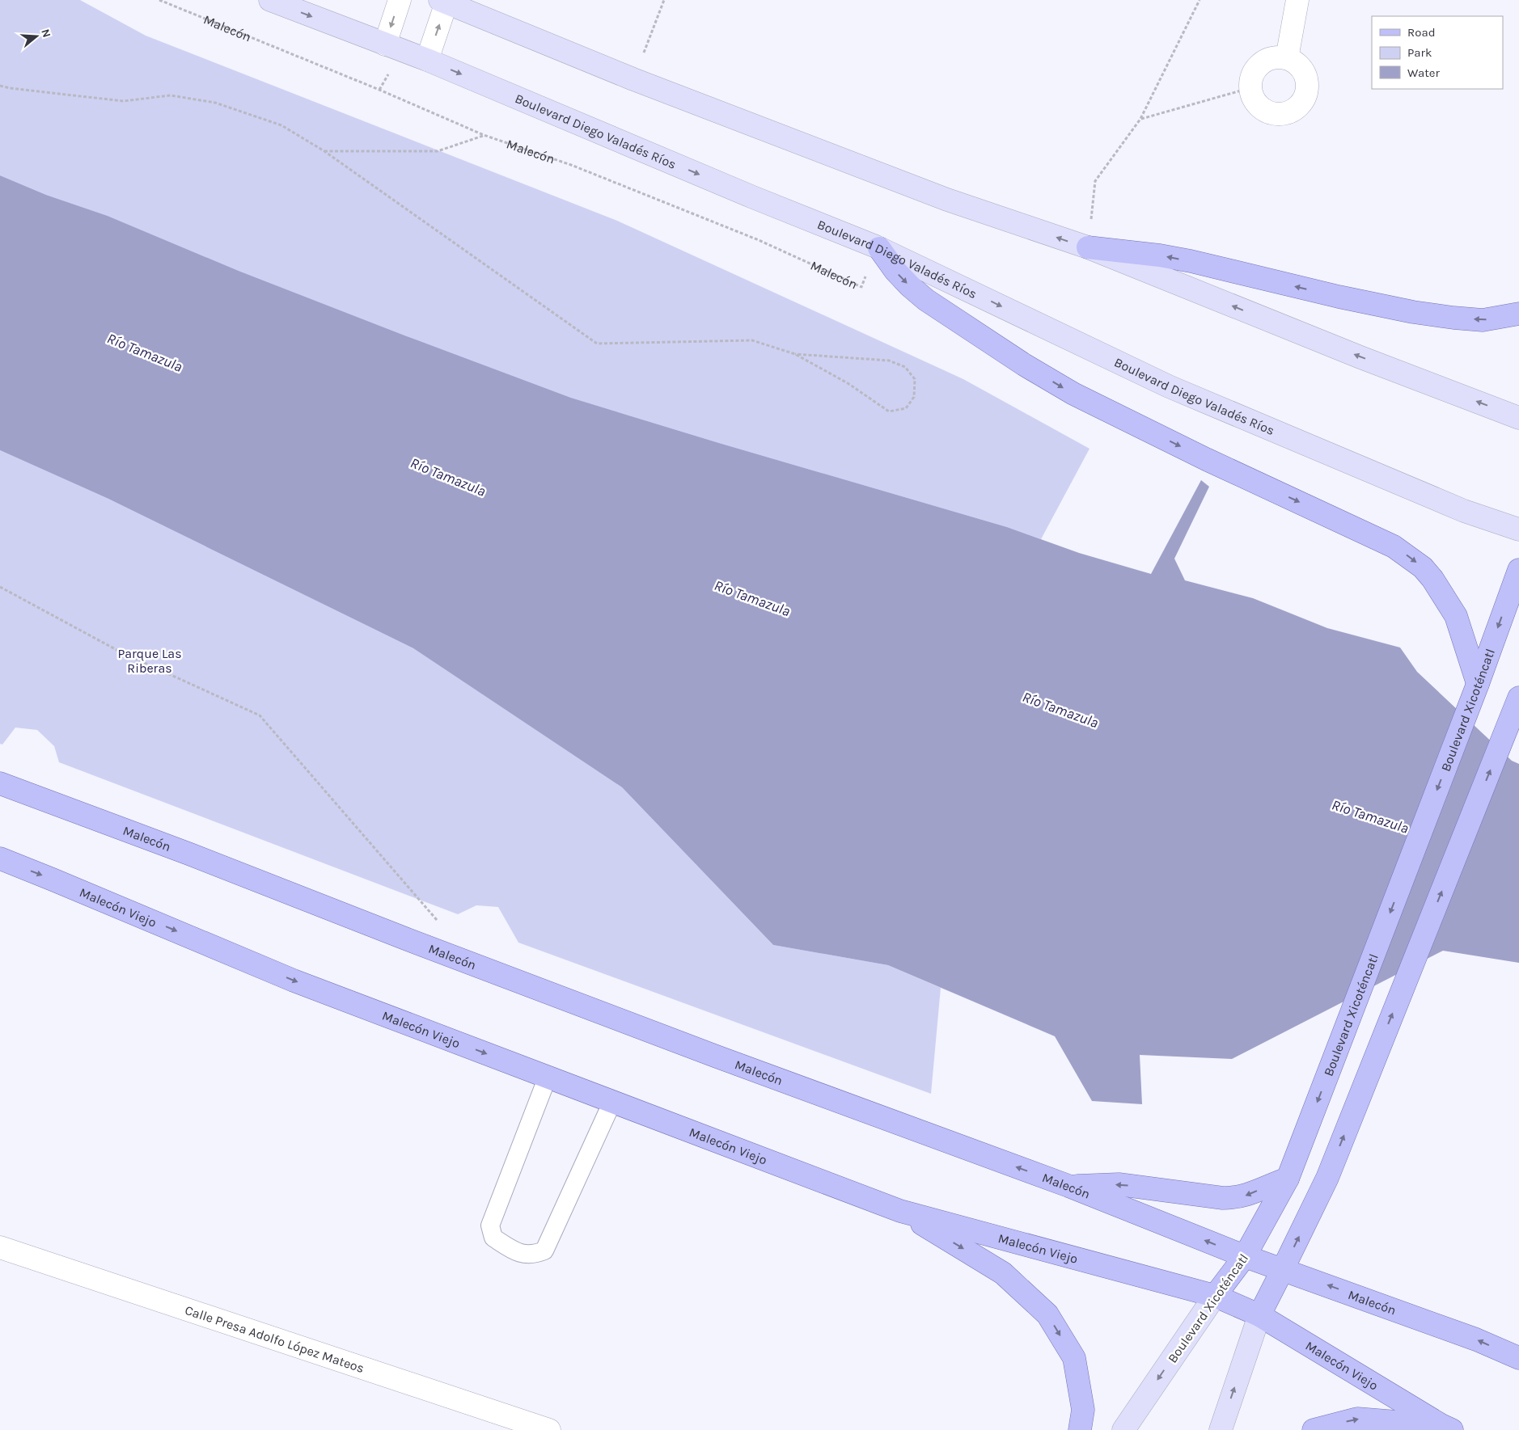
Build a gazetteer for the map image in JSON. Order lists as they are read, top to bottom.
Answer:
{
  "streets": {
    "main road": [
      "Malecón",
      "Boulevard Diego Valadés Ríos",
      "Boulevard Xicoténcatl",
      "Malecón Viejo"
    ],
    "street": ["Calle Presa Adolfo López Mateos"]
  },
  "crossings": [
    ["Malecón", "Boulevard Diego Valadés Ríos"],
    ["Malecón", "Boulevard Xicoténcatl"],
    ["Boulevard Xicoténcatl", "Malecón Viejo"]
  ],
  "one_way": ["Malecón Viejo"],
  "water": ["Río Tamazula"],
  "parks": ["Parque Las Riberas"],
  "legend": ["Road", "Park", "Water"],
  "north": "right"
}
